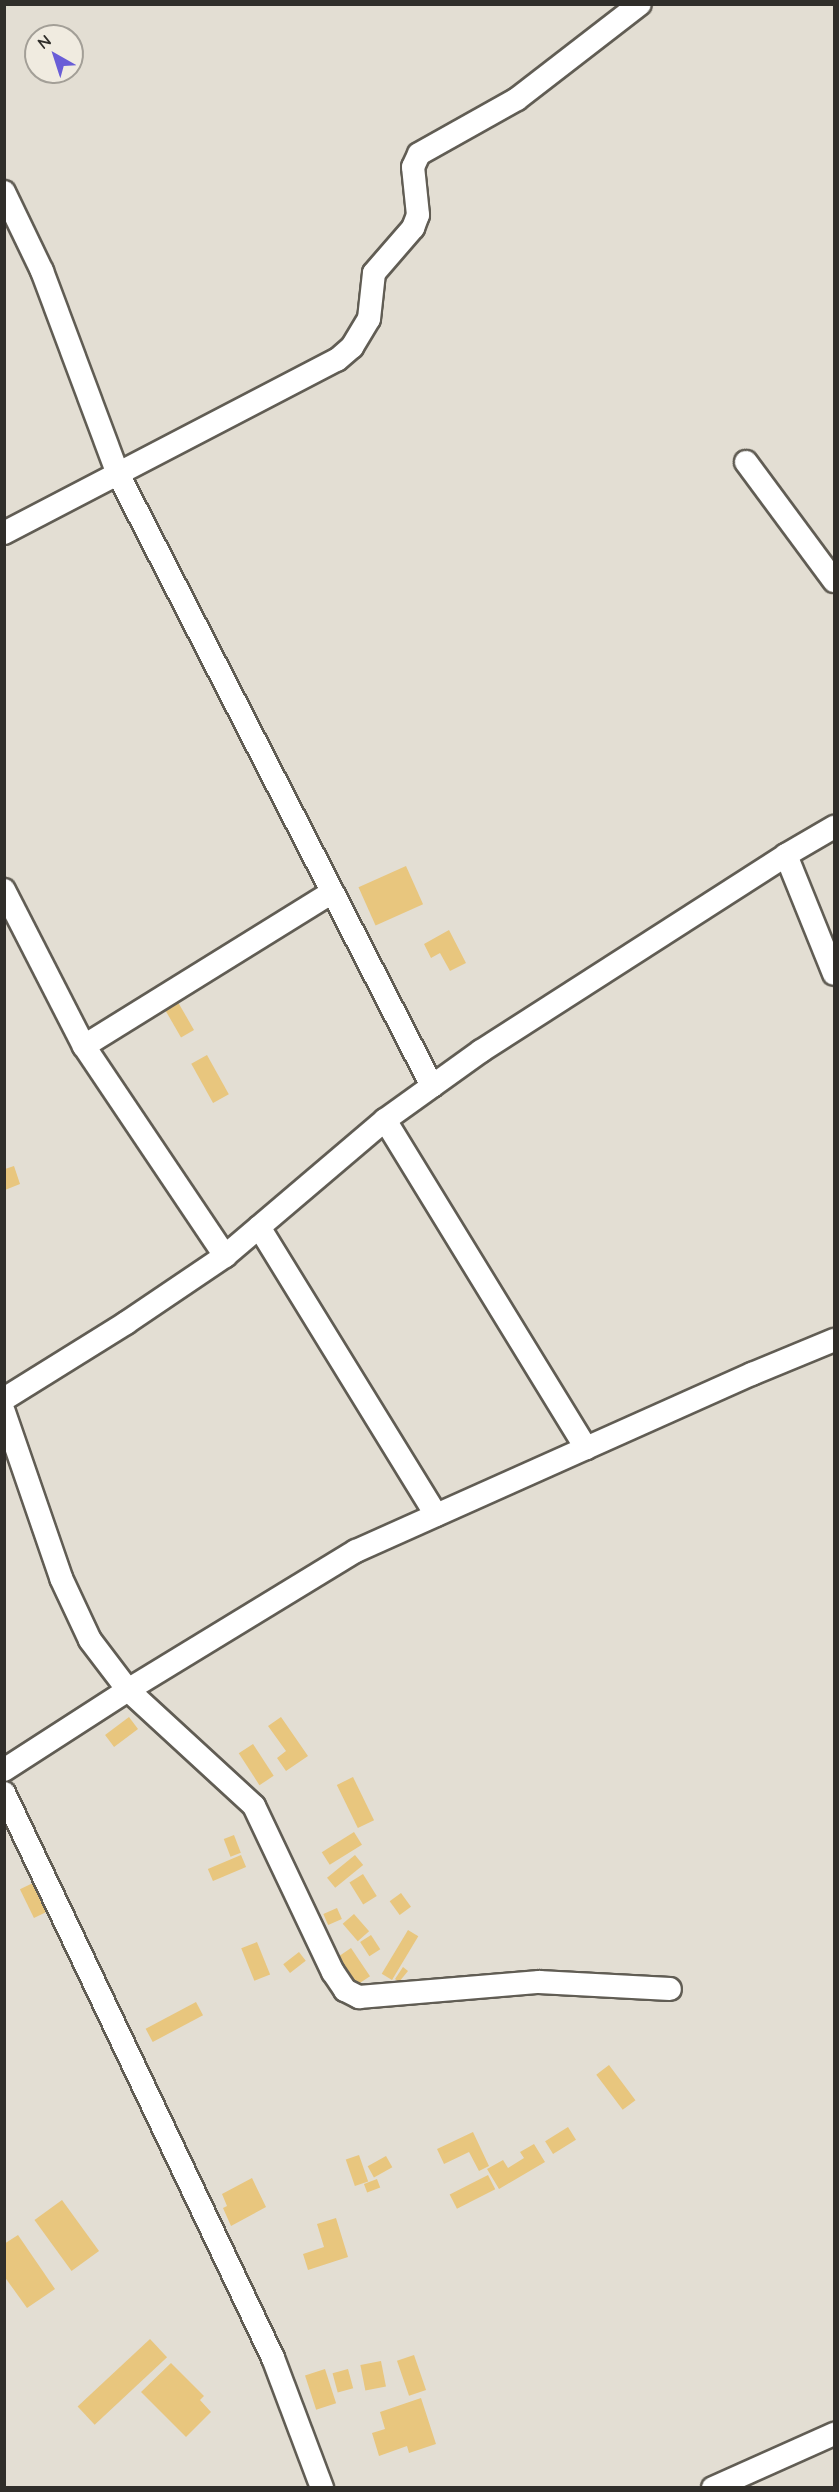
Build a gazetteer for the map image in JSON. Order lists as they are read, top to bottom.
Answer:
{
  "north": "top left"
}
